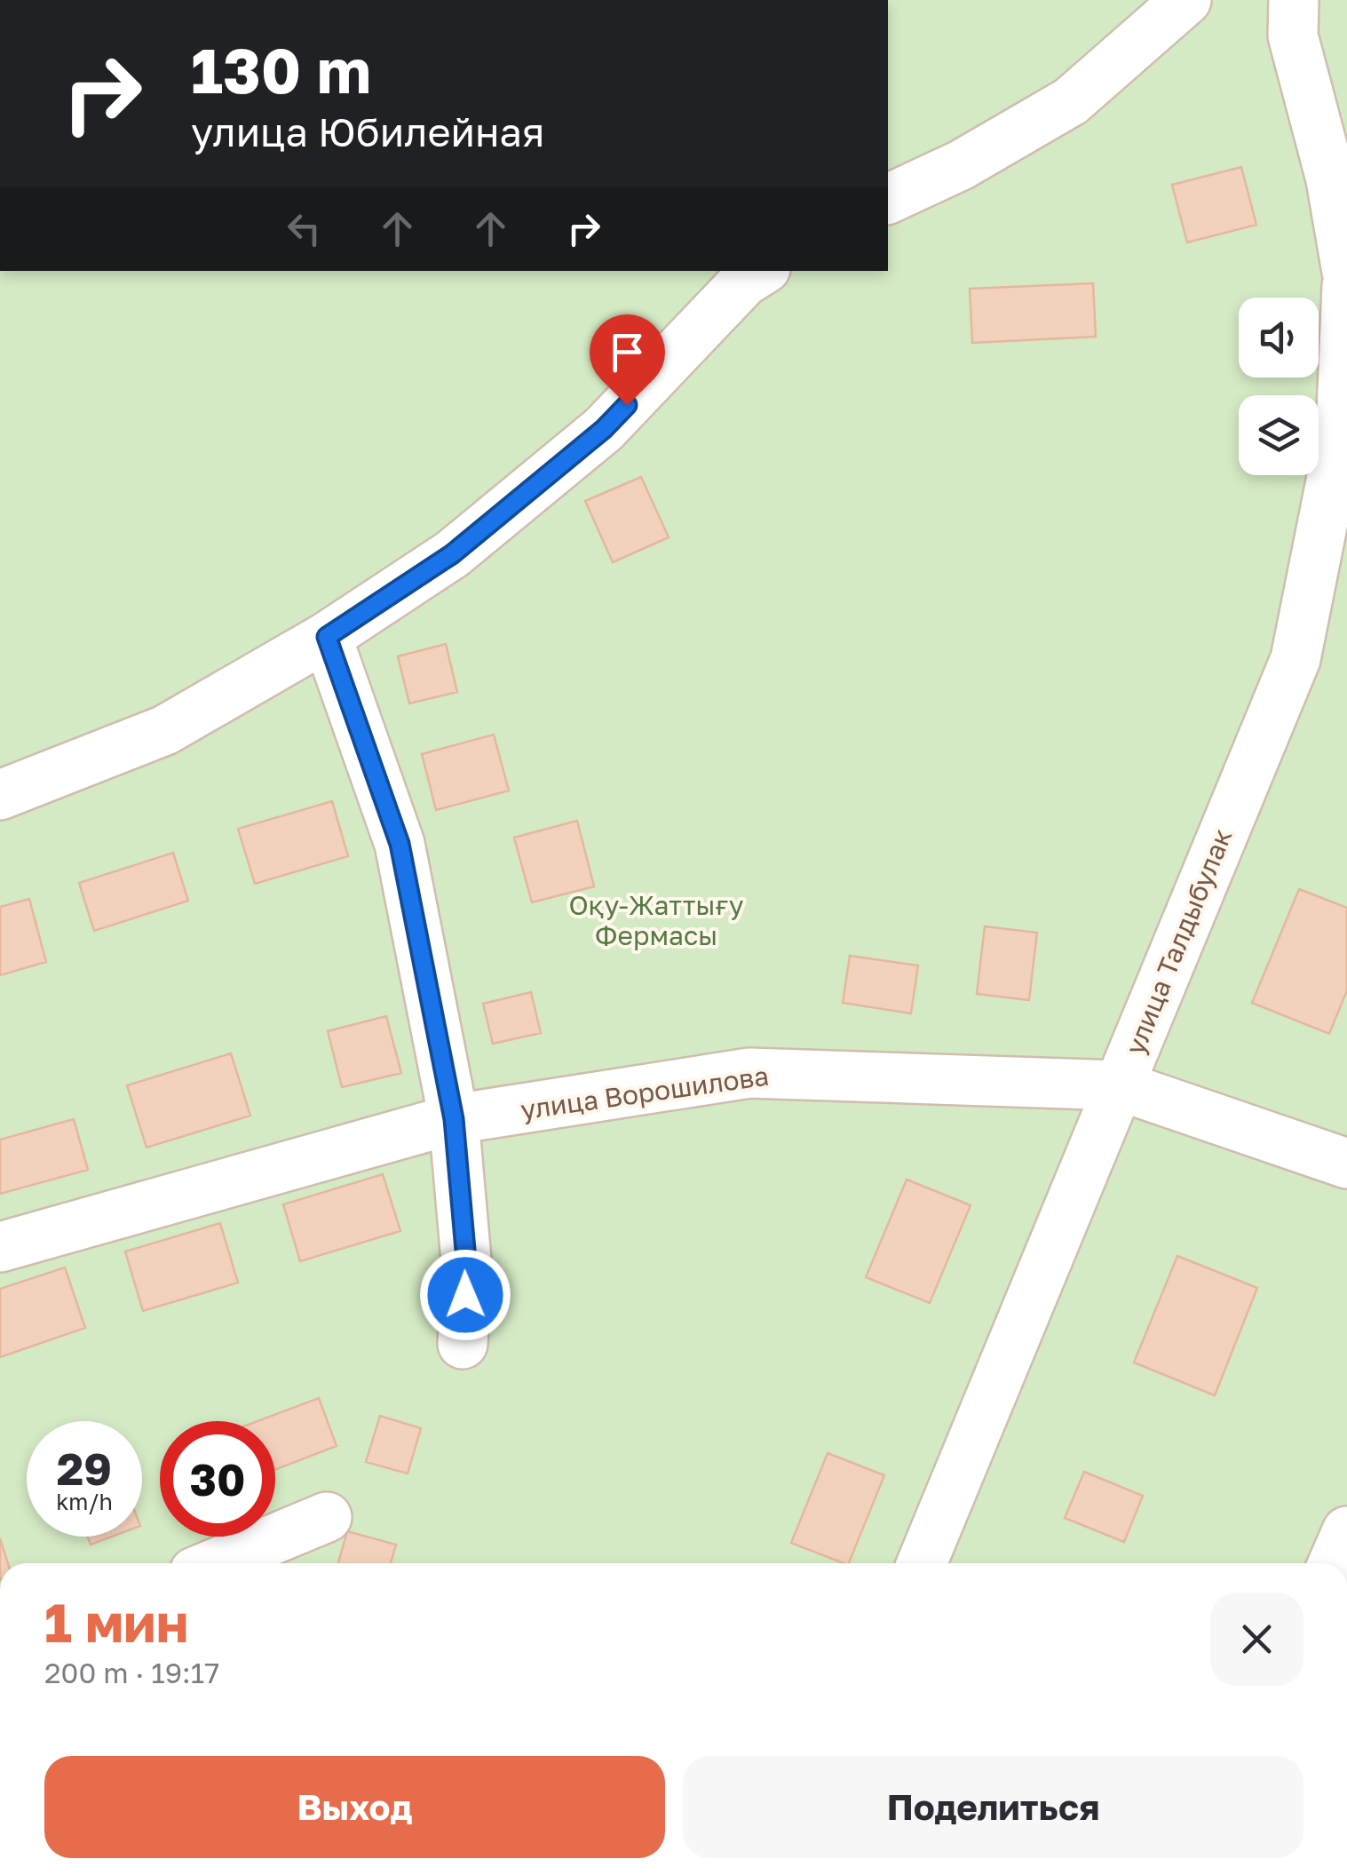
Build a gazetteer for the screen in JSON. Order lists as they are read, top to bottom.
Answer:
{
  "streets": {
    "street": ["улица Талдыбулак", "улица Ворошилова"]
  },
  "crossings": [
    ["улица Талдыбулак", "улица Ворошилова"]
  ],
  "parks": ["Оқу-Жаттығу Фермасы"],
  "page": {
    "turn": ["130 m", "улица Юбилейная"],
    "speed": "29 km/h",
    "limit": "30",
    "heading": ["1 мин", "200 m · 19:17"],
    "buttons": ["Выход", "Поделиться"]
  }
}
